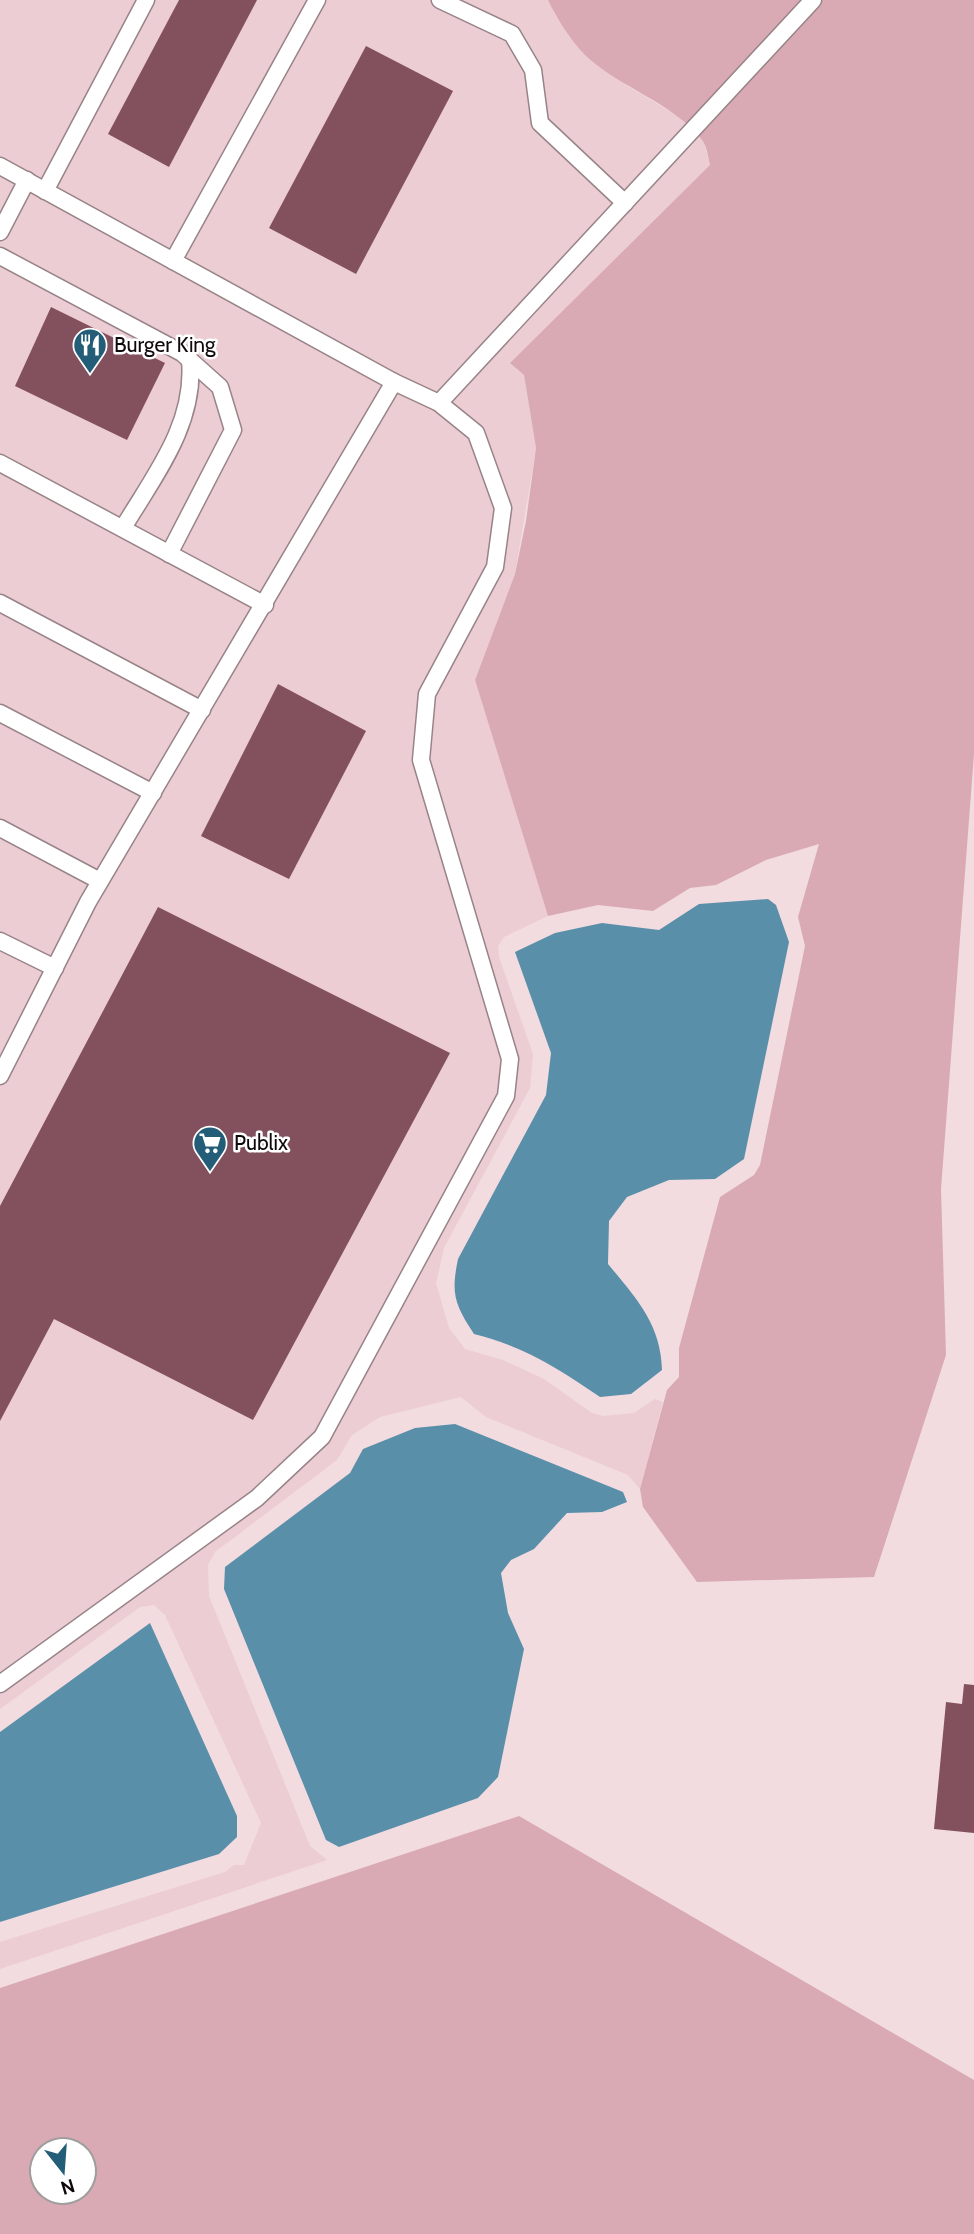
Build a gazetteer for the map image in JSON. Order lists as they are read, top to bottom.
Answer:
{
  "places": {
    "restaurant": ["Burger King"],
    "supermarket": ["Publix"]
  },
  "north": "bottom"
}
